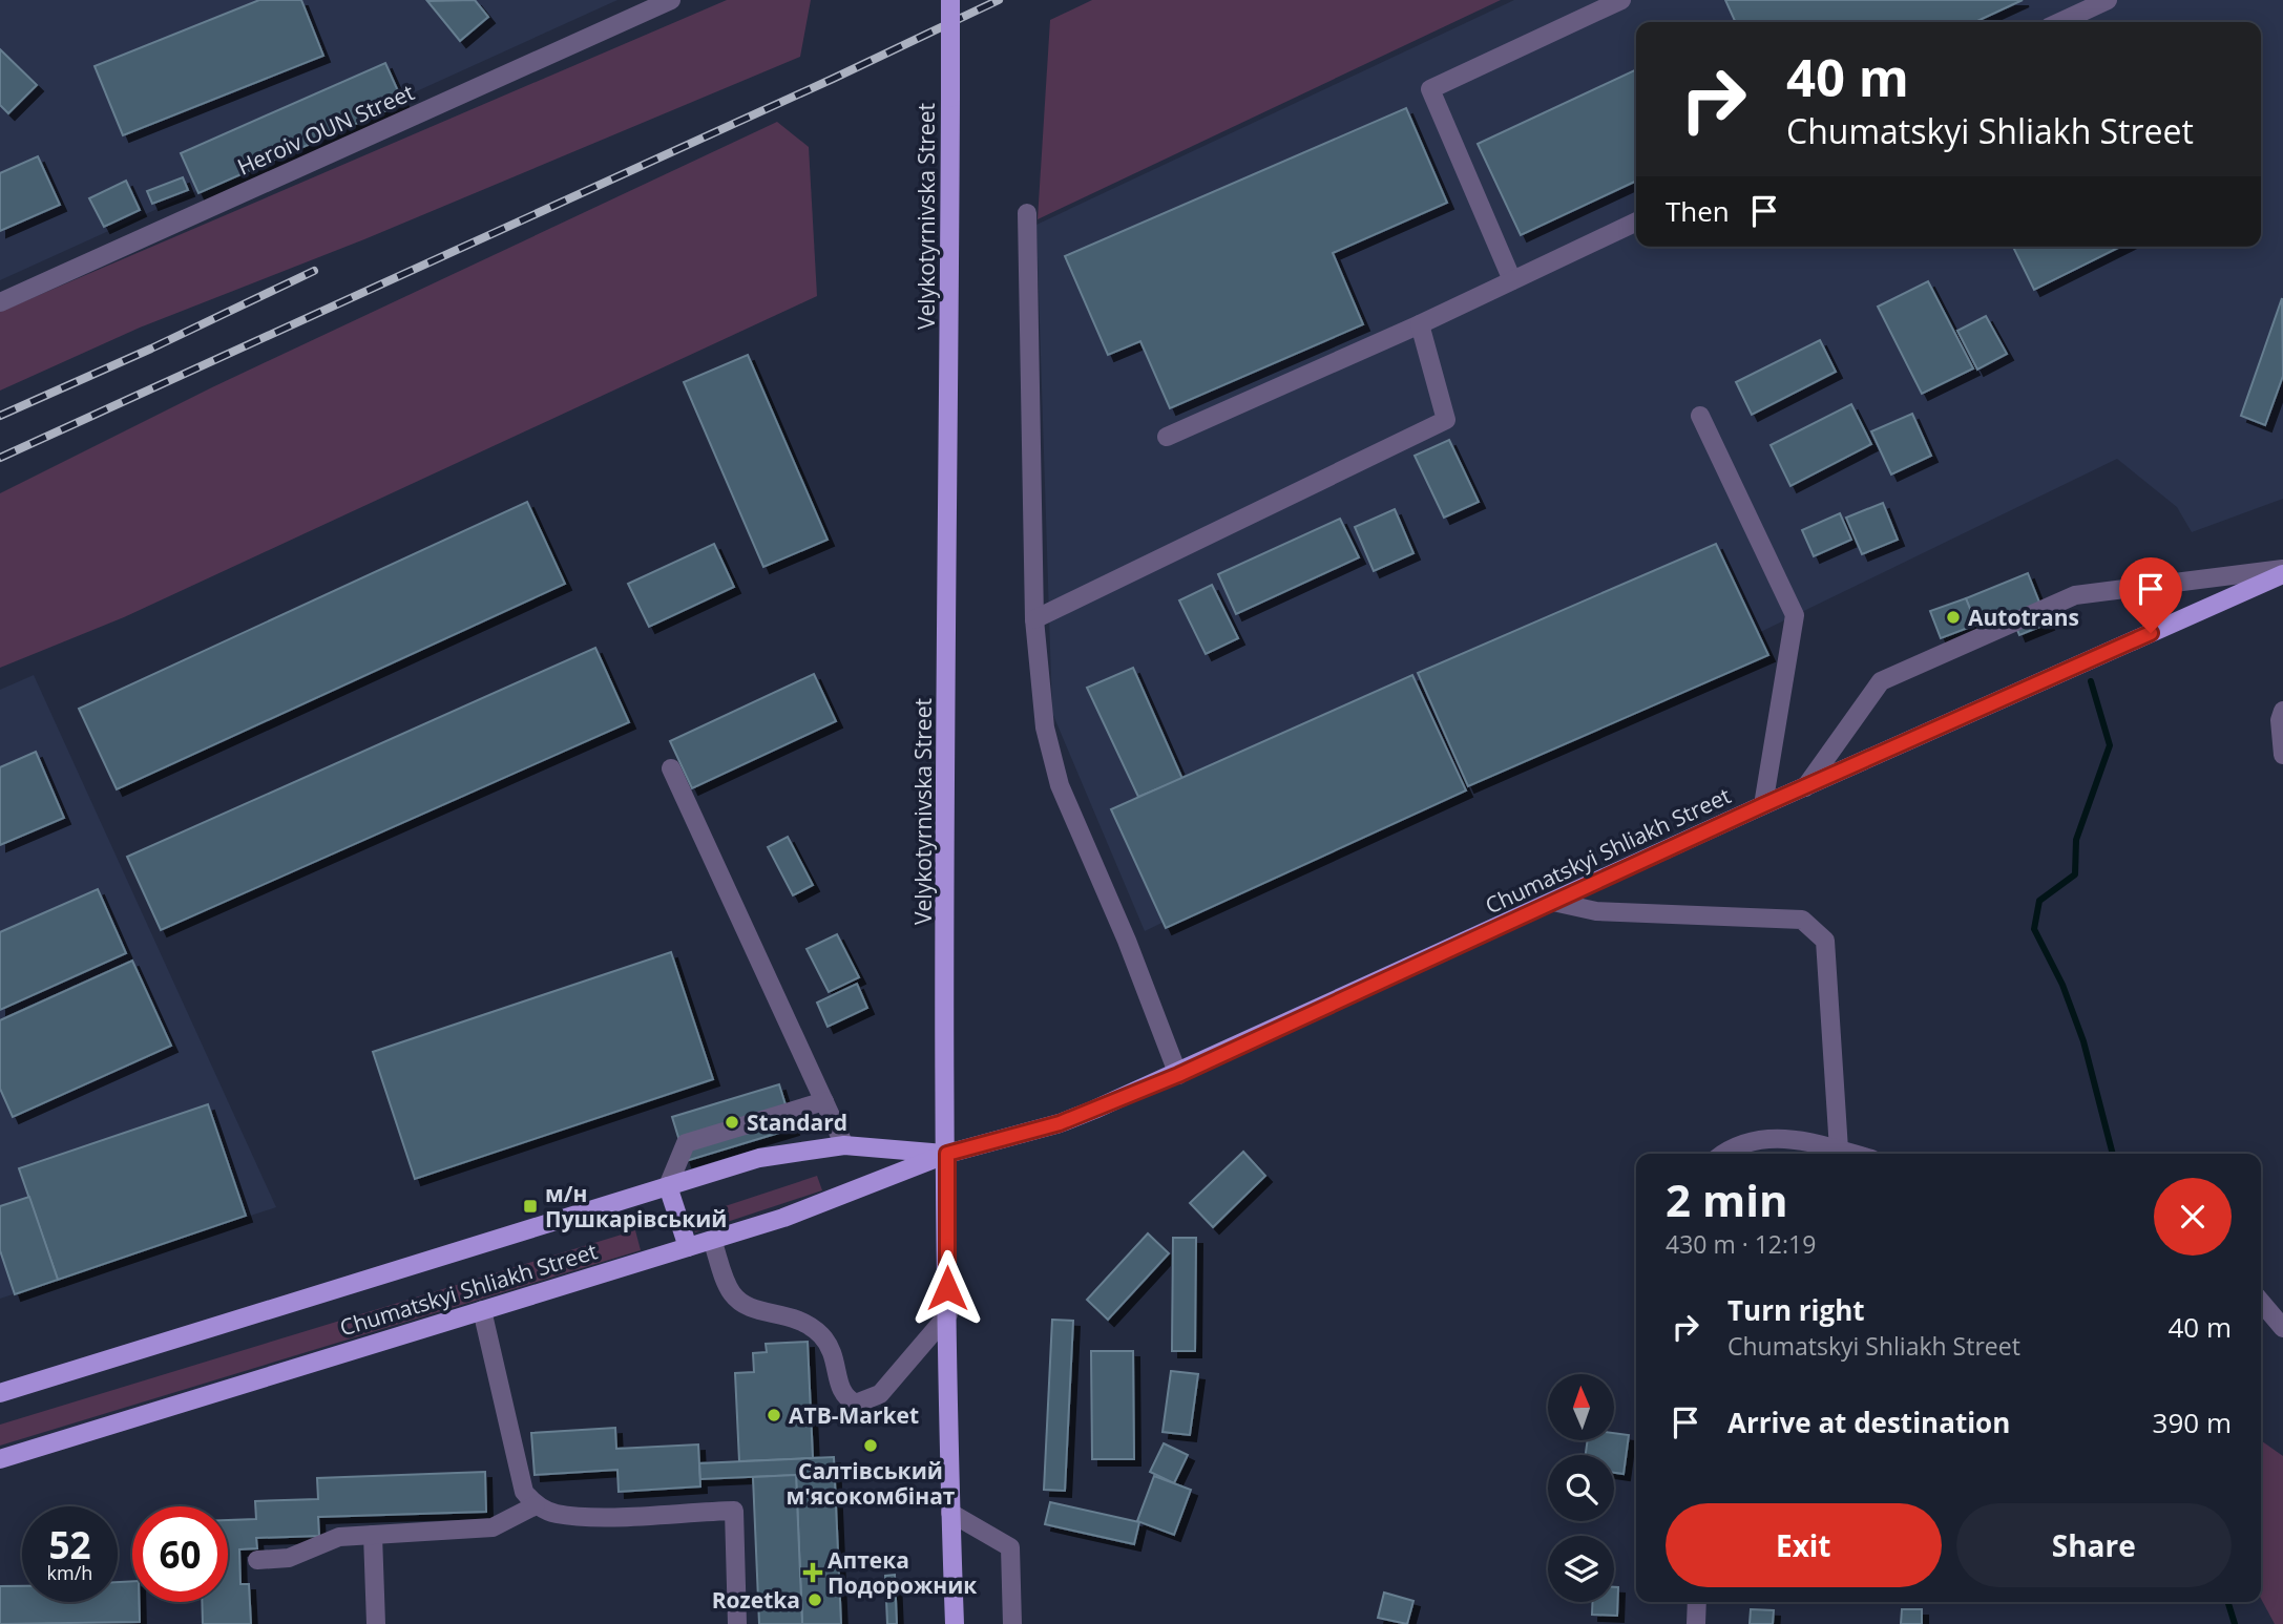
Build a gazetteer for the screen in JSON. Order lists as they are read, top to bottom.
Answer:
{
  "streets": {
    "main road": ["Velykotyrnivska Street", "Chumatskyi Shliakh Street"],
    "street": ["Heroiv OUN Street"]
  },
  "crossings": [
    ["Velykotyrnivska Street", "Chumatskyi Shliakh Street"]
  ],
  "places": {
    "other": [
      "Autotrans",
      "Standard",
      "ATB-Market",
      "Салтівський м'ясокомбінат",
      "Rozetka"
    ],
    "transit": ["м/н Пушкарівський"],
    "health": ["Аптека Подорожник"]
  },
  "north": "top",
  "page": {
    "turn": ["40 m", "Chumatskyi Shliakh Street"],
    "then": "Then",
    "heading": ["2 min", "430 m · 12:19"],
    "list": [
      {
        "name": "Turn right",
        "note": "Chumatskyi Shliakh Street",
        "value": "40 m"
      },
      {
        "name": "Arrive at destination",
        "value": "390 m"
      }
    ],
    "buttons": ["Exit", "Share"],
    "speed": "52 km/h",
    "limit": "60"
  }
}
